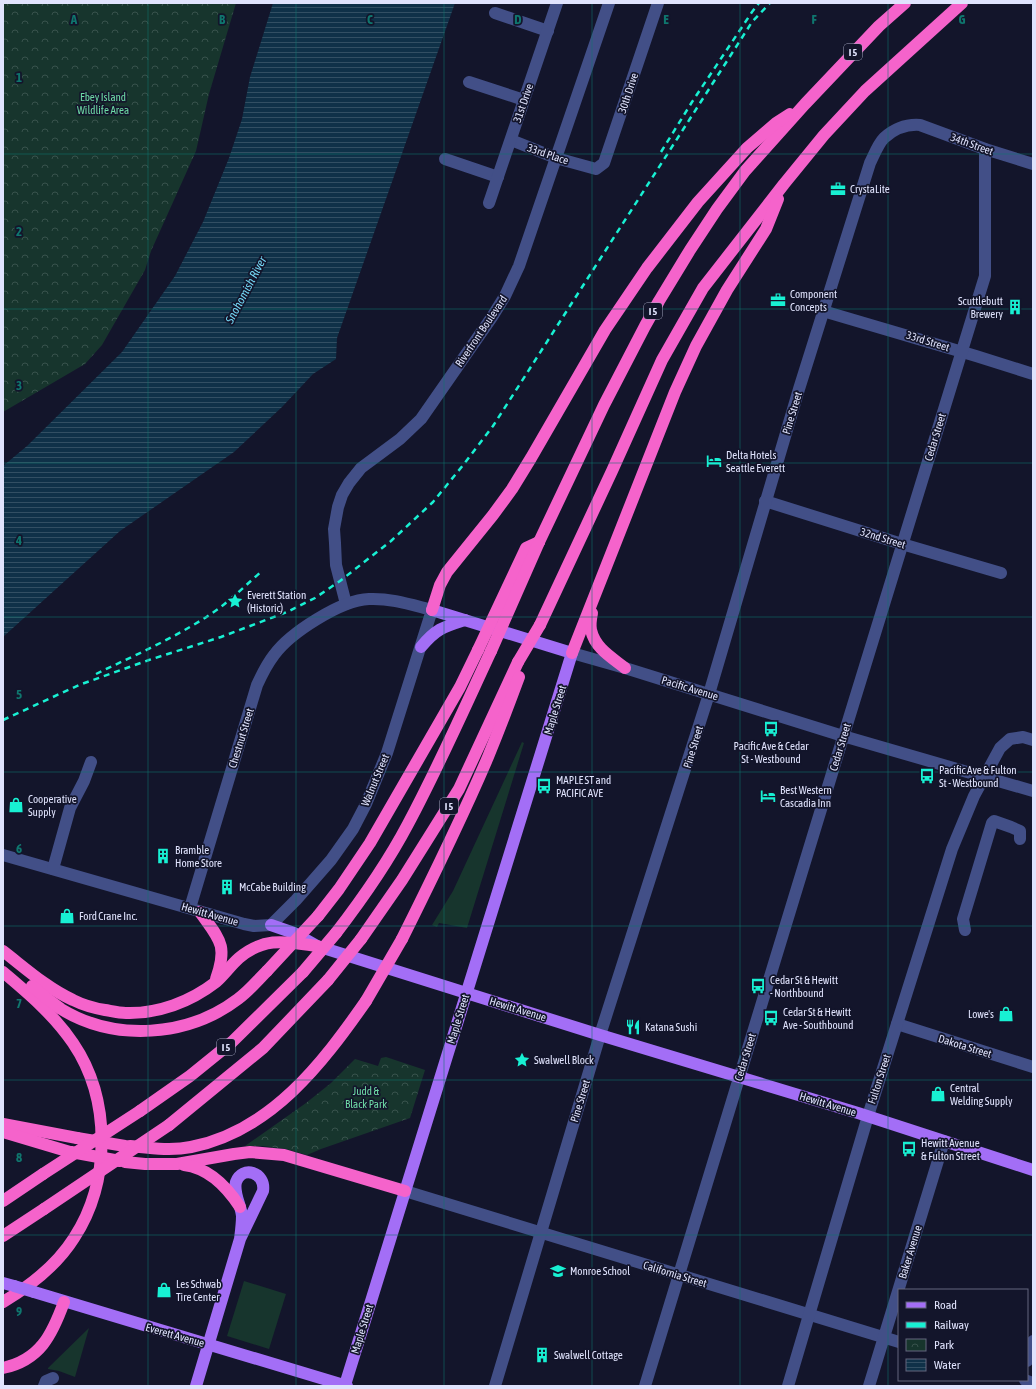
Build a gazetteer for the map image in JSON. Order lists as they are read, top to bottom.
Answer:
{
  "streets": {
    "highway": ["I 5"],
    "main road": [
      "Pacific Avenue",
      "Maple Street",
      "Hewitt Avenue",
      "Everett Avenue"
    ],
    "street": [
      "30th Drive",
      "31st Drive",
      "34th Street",
      "33rd Place",
      "Riverfront Boulevard",
      "33rd Street",
      "Pine Street",
      "Cedar Street",
      "32nd Street",
      "Chestnut Street",
      "Walnut Street",
      "Dakota Street",
      "Fulton Street",
      "Baker Avenue",
      "California Street"
    ]
  },
  "crossings": [
    ["30th Drive", "33rd Place"],
    ["31st Drive", "33rd Place"],
    ["34th Street", "Pine Street"],
    ["34th Street", "Cedar Street"],
    ["33rd Place", "Riverfront Boulevard"],
    ["Riverfront Boulevard", "Pacific Avenue"],
    ["Riverfront Boulevard", "Chestnut Street"],
    ["33rd Street", "Pine Street"],
    ["33rd Street", "Cedar Street"],
    ["Pine Street", "32nd Street"],
    ["Pine Street", "Pacific Avenue"],
    ["Pine Street", "Hewitt Avenue"],
    ["Pine Street", "California Street"],
    ["Cedar Street", "32nd Street"],
    ["Cedar Street", "Pacific Avenue"],
    ["Cedar Street", "Hewitt Avenue"],
    ["Cedar Street", "California Street"],
    ["Pacific Avenue", "Maple Street"],
    ["Pacific Avenue", "Chestnut Street"],
    ["Pacific Avenue", "Walnut Street"],
    ["Pacific Avenue", "Fulton Street"],
    ["Maple Street", "Hewitt Avenue"],
    ["Maple Street", "California Street"],
    ["Maple Street", "Everett Avenue"],
    ["Chestnut Street", "Hewitt Avenue"],
    ["Walnut Street", "Hewitt Avenue"],
    ["Hewitt Avenue", "Fulton Street"],
    ["Hewitt Avenue", "Baker Avenue"],
    ["Dakota Street", "Fulton Street"],
    ["Fulton Street", "California Street"],
    ["Baker Avenue", "California Street"]
  ],
  "water": ["Snohomish River"],
  "parks": ["Ebey Island Wildlife Area", "Judd & Black Park"],
  "places": {
    "office": ["CrystaLite", "Component Concepts"],
    "building": [
      "Scuttlebutt Brewery",
      "Bramble Home Store",
      "McCabe Building",
      "Swalwell Cottage"
    ],
    "hotel": ["Delta Hotels Seattle Everett", "Best Western Cascadia Inn"],
    "place": ["Everett Station (Historic)", "Swalwell Block"],
    "bus stop": [
      "Pacific Ave & Cedar St - Westbound",
      "Pacific Ave & Fulton St - Westbound",
      "MAPLE ST and PACIFIC AVE",
      "Cedar St & Hewitt - Northbound",
      "Cedar St & Hewitt Ave - Southbound",
      "Hewitt Avenue & Fulton Street"
    ],
    "shop": [
      "Cooperative Supply",
      "Ford Crane Inc.",
      "Lowe's",
      "Central Welding Supply",
      "Les Schwab Tire Center"
    ],
    "restaurant": ["Katana Sushi"],
    "school or university": ["Monroe School"]
  },
  "legend": [
    "Road",
    "Railway",
    "Park",
    "Water"
  ],
  "grid": {
    "columns": [
      "A",
      "B",
      "C",
      "D",
      "E",
      "F",
      "G"
    ],
    "rows": [
      "1",
      "2",
      "3",
      "4",
      "5",
      "6",
      "7",
      "8",
      "9"
    ]
  }
}
